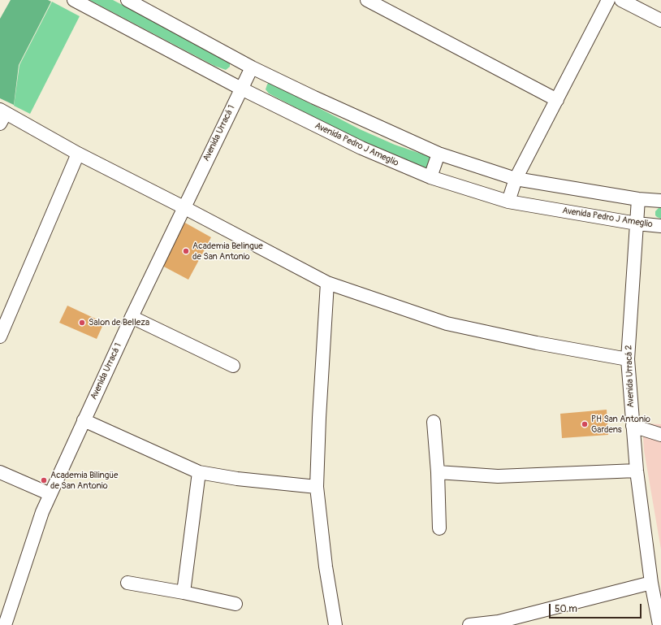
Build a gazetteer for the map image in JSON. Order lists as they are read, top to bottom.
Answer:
{
  "streets": {
    "street": ["Avenida Urracá 1", "Avenida Pedro J Ameglio", "Avenida Urracá 2"]
  },
  "crossings": [
    ["Avenida Urracá 1", "Avenida Pedro J Ameglio"],
    ["Avenida Pedro J Ameglio", "Avenida Urracá 2"]
  ],
  "places": [
    "Academia Belingue de San Antonio",
    "Salon de Belleza",
    "PH San Antonio Gardens",
    "Academia Bilingüe de San Antonio"
  ],
  "scale_bar": "50 m"
}
